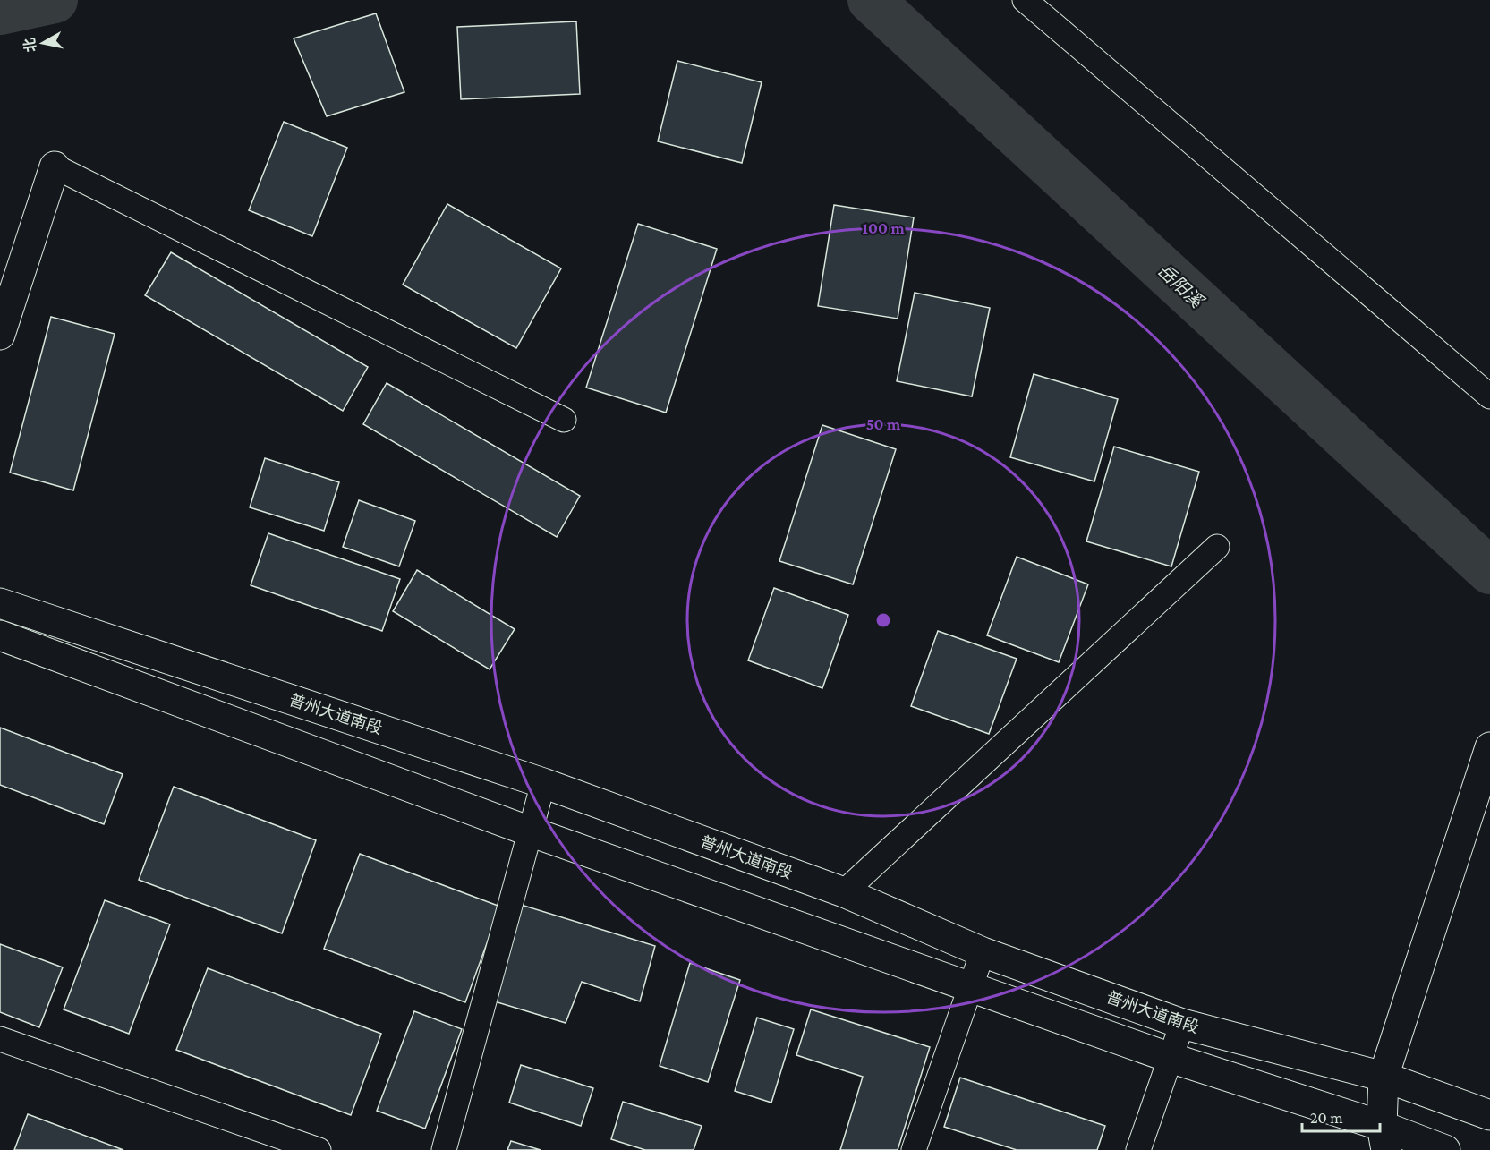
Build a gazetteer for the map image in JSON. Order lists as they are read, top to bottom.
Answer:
{
  "streets": {
    "main road": ["普州大道南段"]
  },
  "water": ["岳阳溪"],
  "scale_bar": "20 m",
  "north": "left",
  "rings": ["100 m", "50 m"]
}
